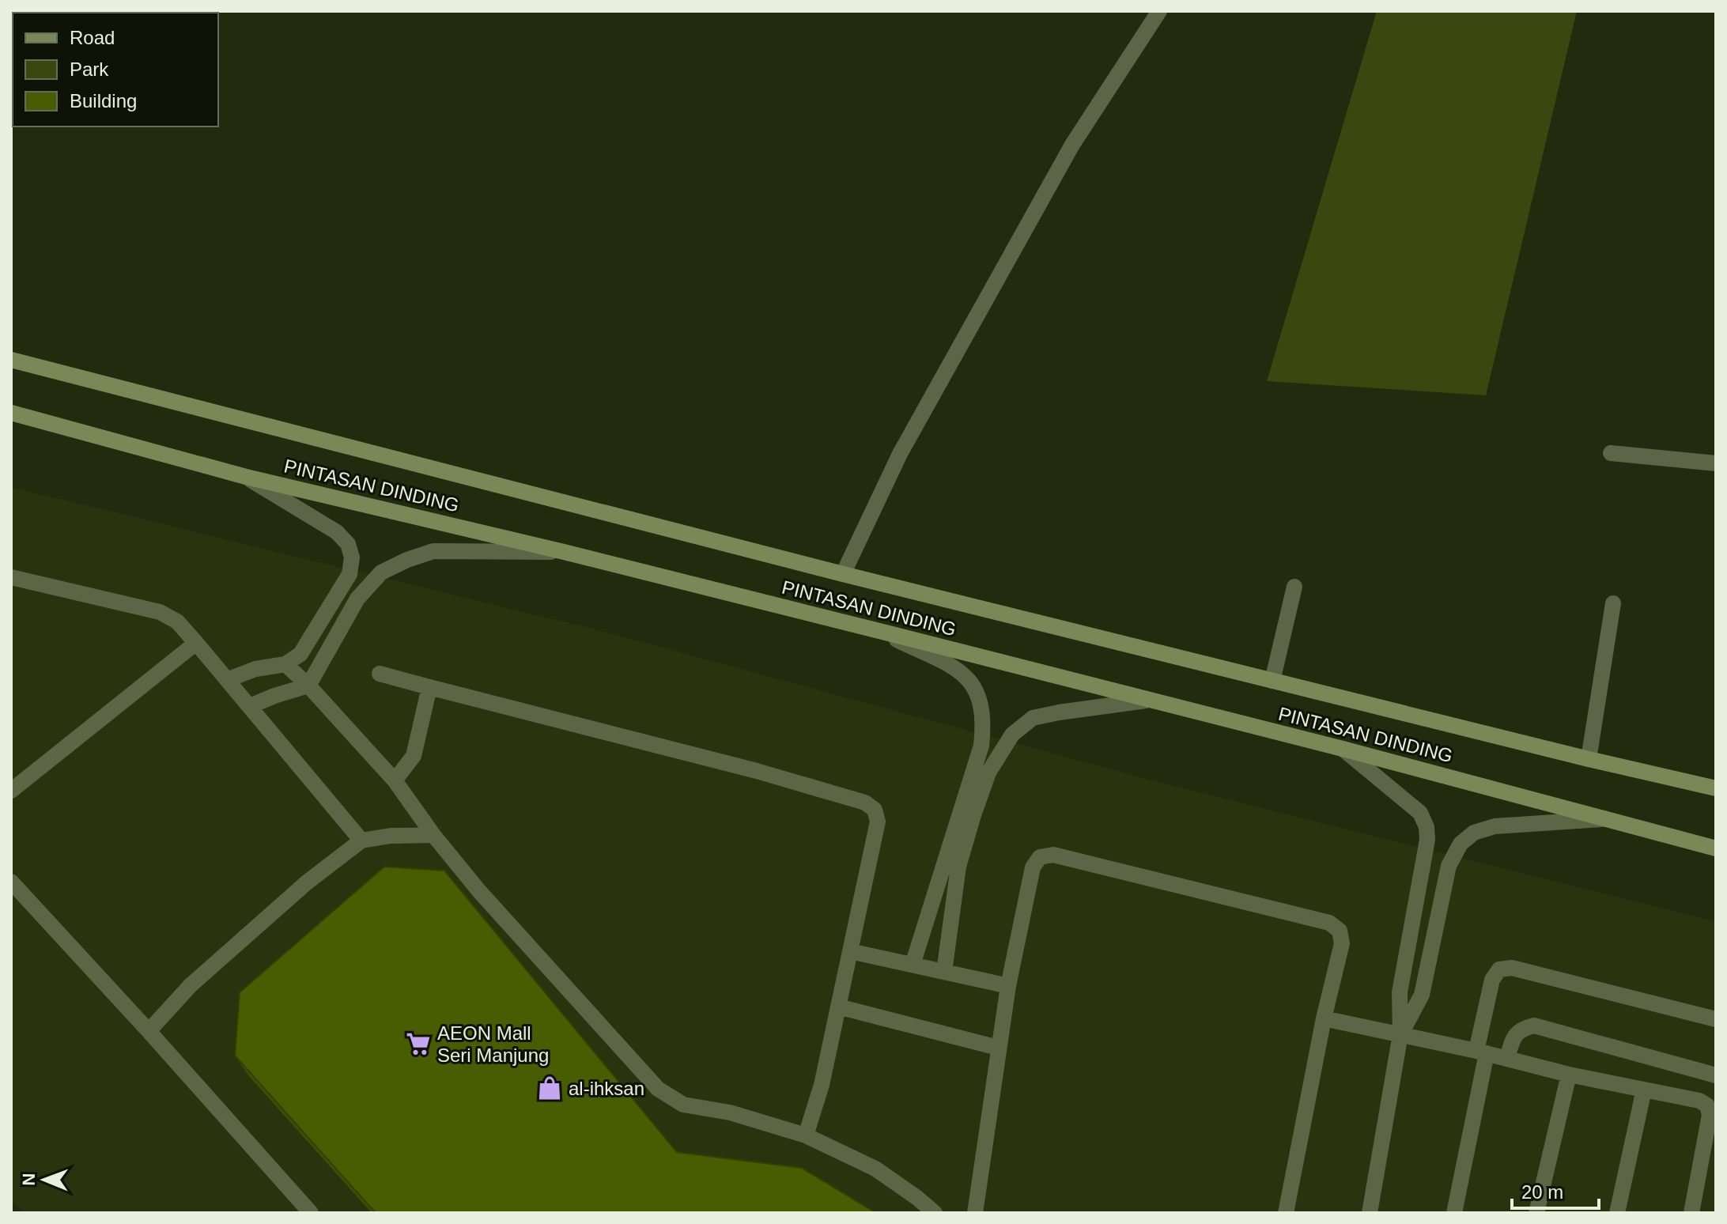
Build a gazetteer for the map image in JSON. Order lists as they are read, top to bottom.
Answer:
{
  "streets": {
    "main road": ["PINTASAN DINDING"]
  },
  "places": {
    "supermarket": ["AEON Mall Seri Manjung"],
    "shop": ["al-ihksan"]
  },
  "legend": ["Road", "Park", "Building"],
  "scale_bar": "20 m",
  "north": "left"
}
